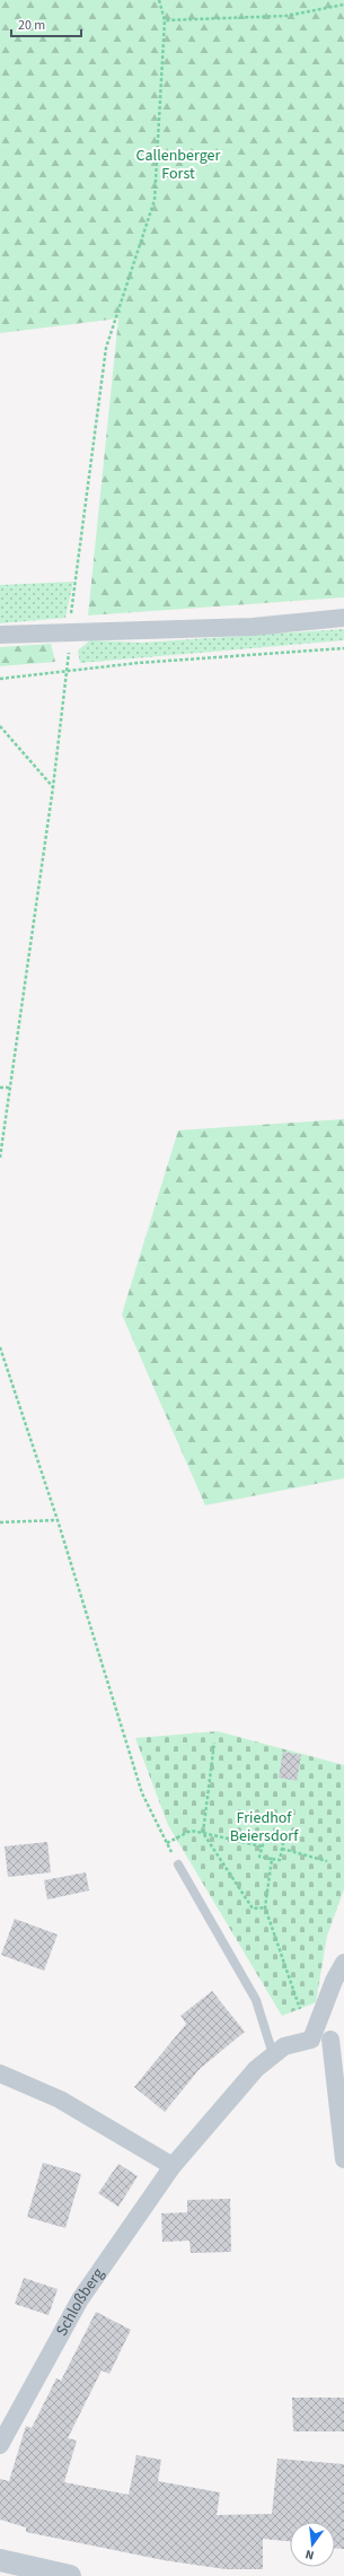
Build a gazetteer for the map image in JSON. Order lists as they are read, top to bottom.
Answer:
{
  "streets": {
    "street": ["Schloßberg"]
  },
  "parks": ["Callenberger Forst", "Friedhof Beiersdorf"],
  "scale_bar": "20 m",
  "north": "bottom"
}
